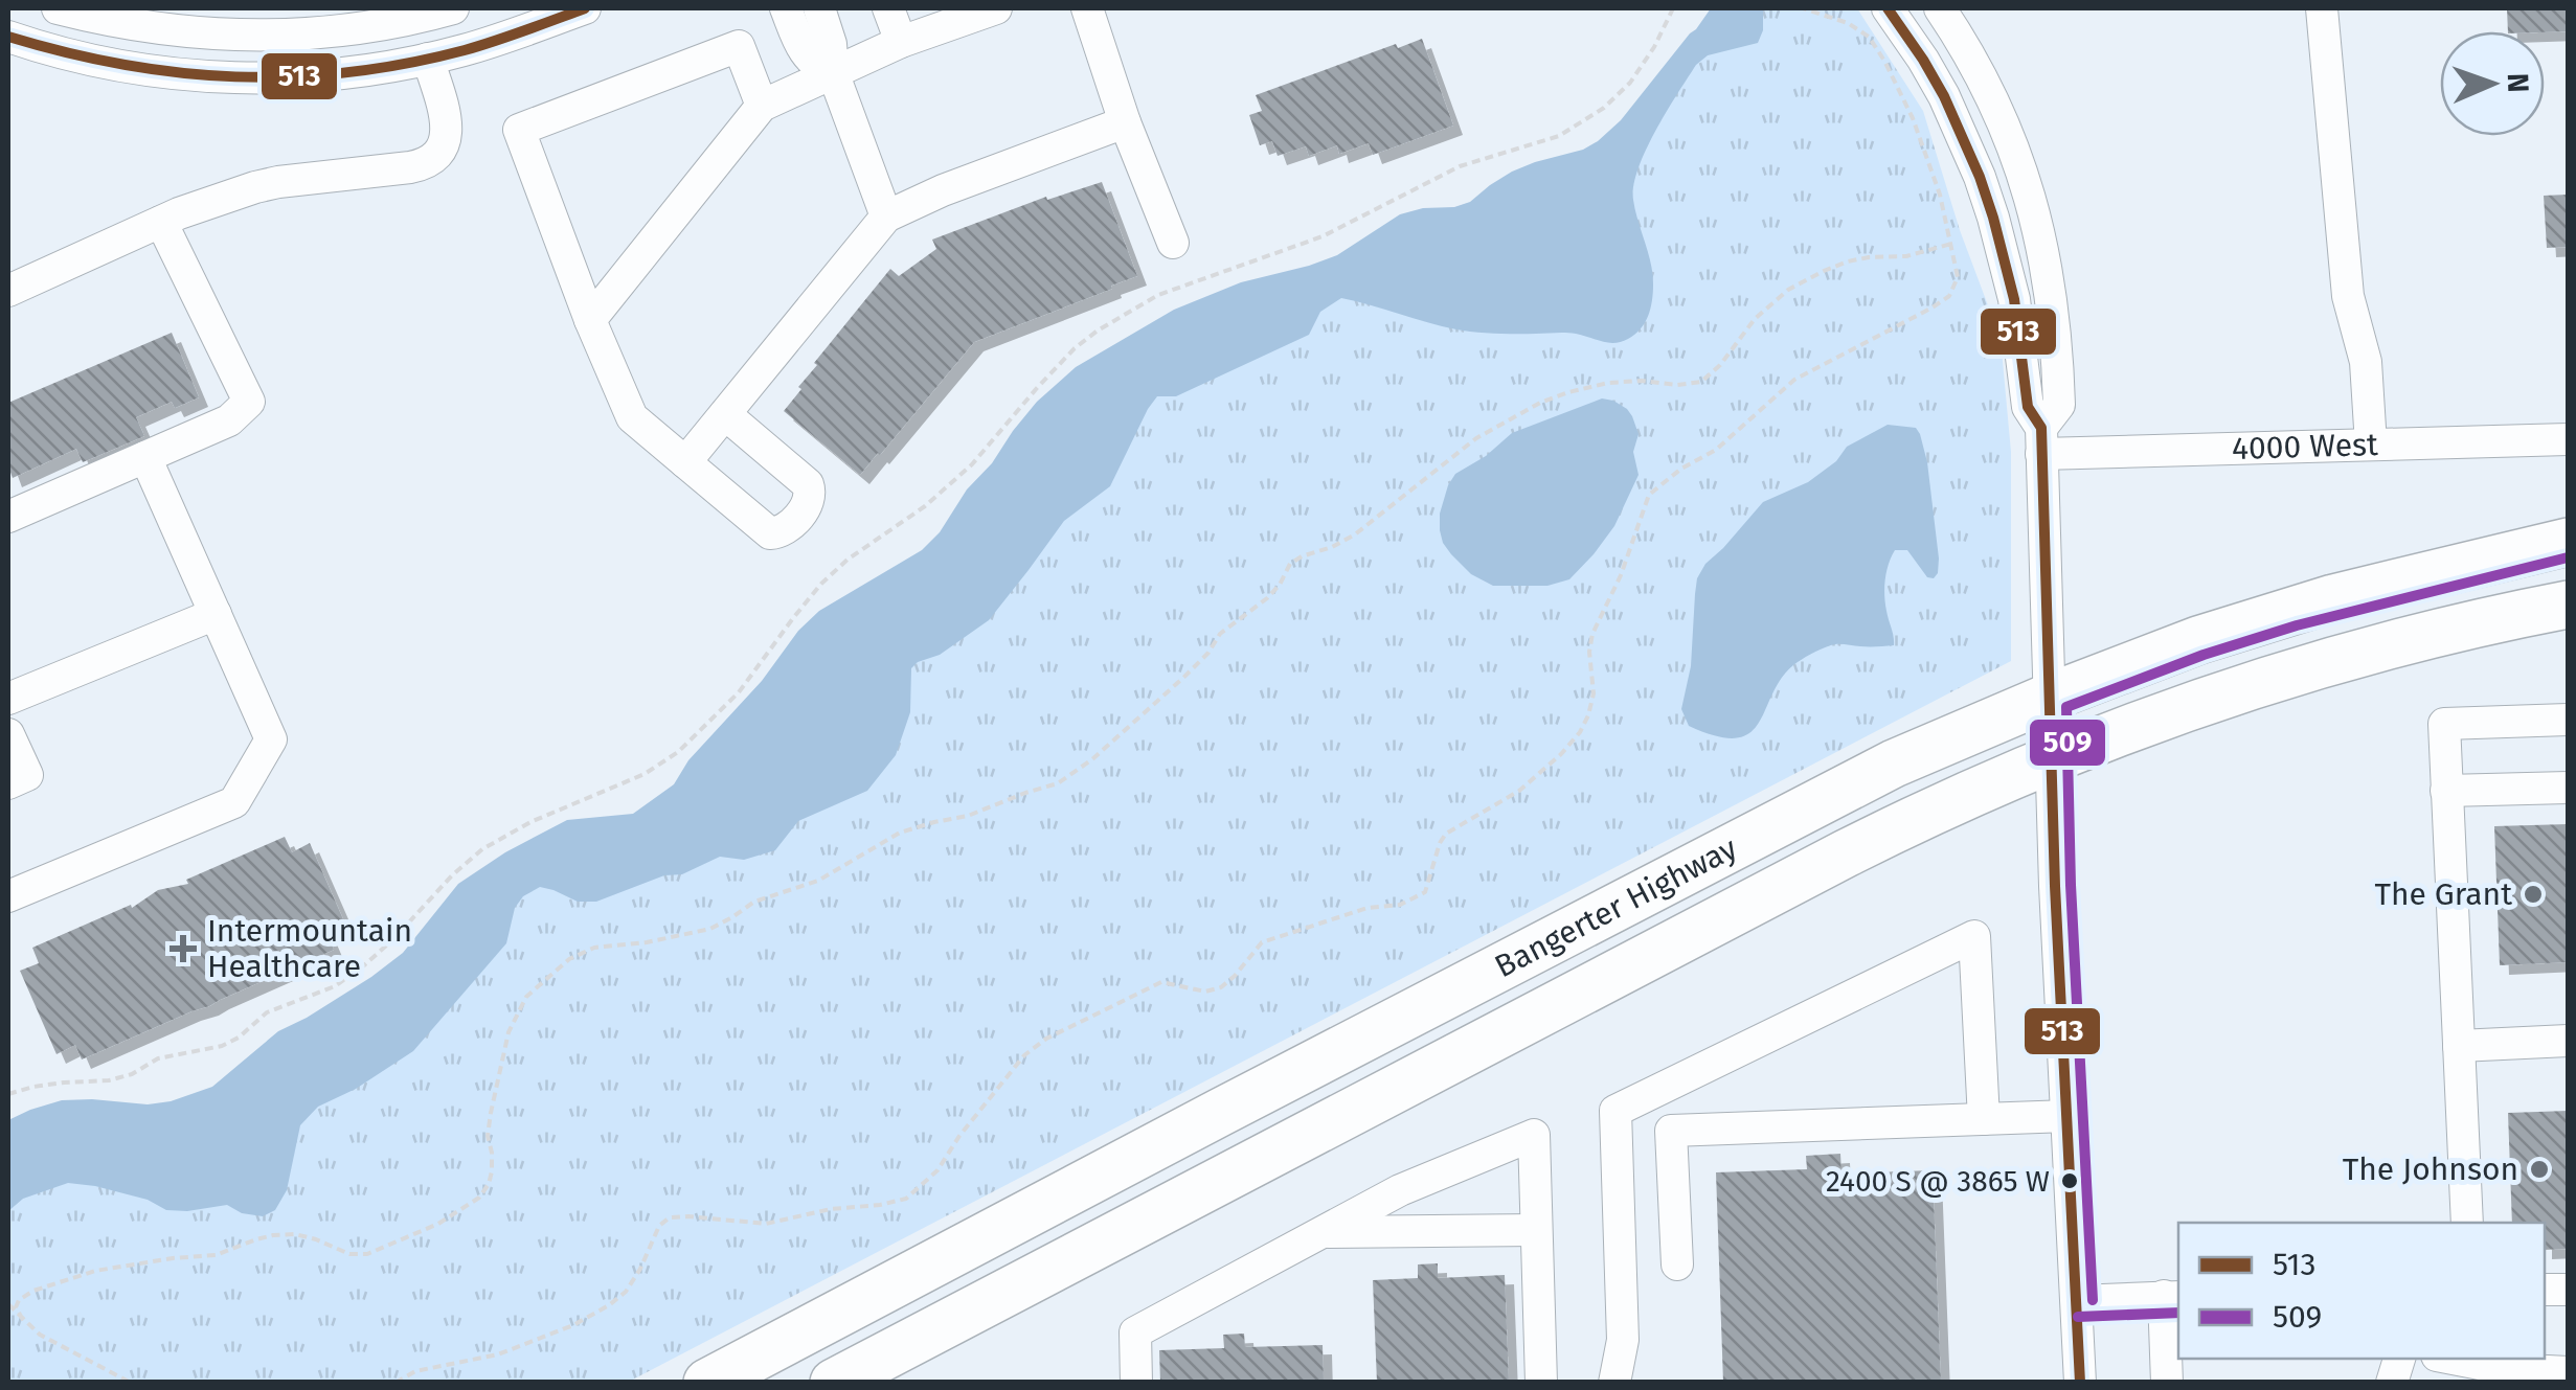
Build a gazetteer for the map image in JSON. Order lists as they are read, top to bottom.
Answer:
{
  "streets": {
    "highway": ["Bangerter Highway"],
    "street": ["4000 West"]
  },
  "places": {
    "other": ["The Grant", "The Johnson", "2400 S @ 3865 W"],
    "health": ["Intermountain Healthcare"]
  },
  "lines": ["transit line 513", "transit line 509"],
  "legend": ["513", "509"],
  "north": "right"
}
